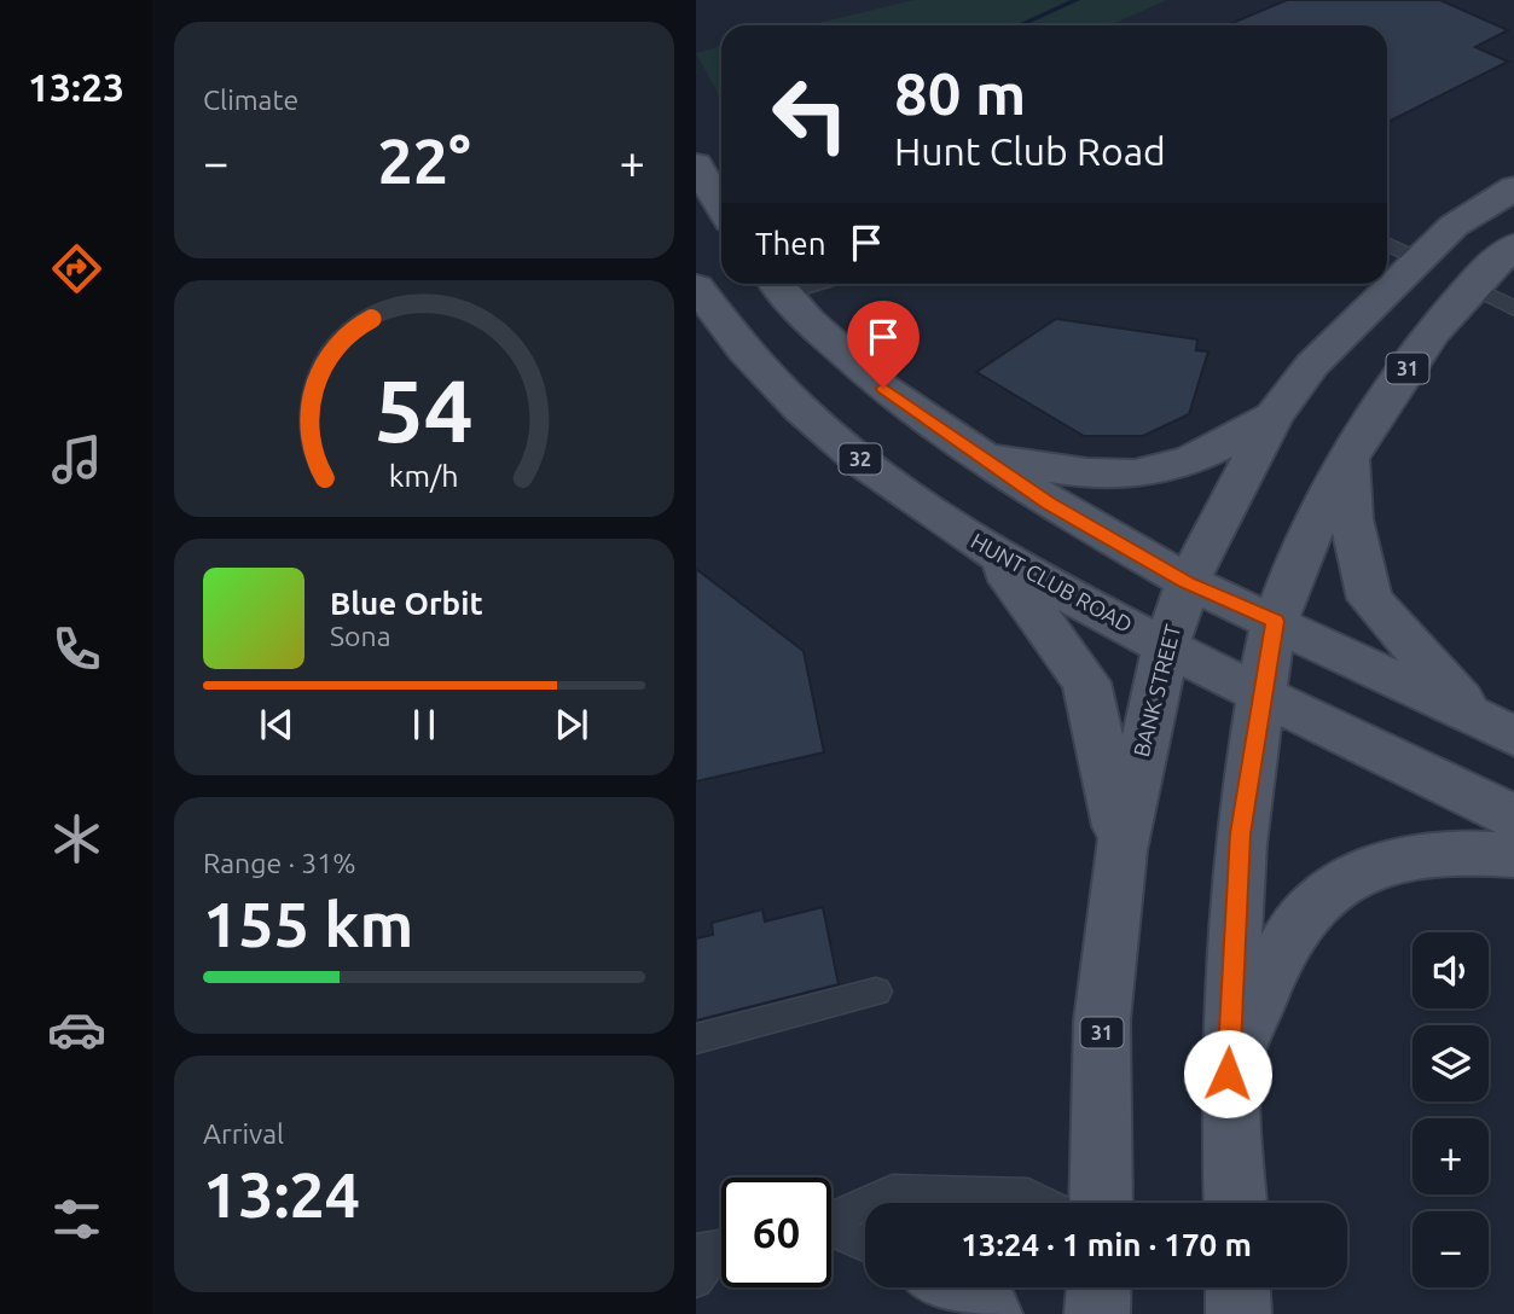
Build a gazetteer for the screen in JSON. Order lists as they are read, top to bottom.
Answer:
{
  "streets": {
    "main road": [
      "31",
      "32",
      "HUNT CLUB ROAD",
      "BANK STREET"
    ]
  },
  "crossings": [
    ["31", "HUNT CLUB ROAD"],
    ["HUNT CLUB ROAD", "BANK STREET"]
  ],
  "page": {
    "tabs": "13:23",
    "tile": [
      "Climate",
      ["Range · 31%", "155 km"],
      ["Arrival", "13:24"]
    ],
    "turn": ["80 m", "Hunt Club Road"],
    "heat": ["−", "22°", "+"],
    "then": "Then",
    "song": ["Blue Orbit", "Sona"],
    "map_buttons": ["+", "−"],
    "limit": "60",
    "trip": "13:24 · 1 min · 170 m",
    "gauge": ["54", "km/h"]
  }
}
